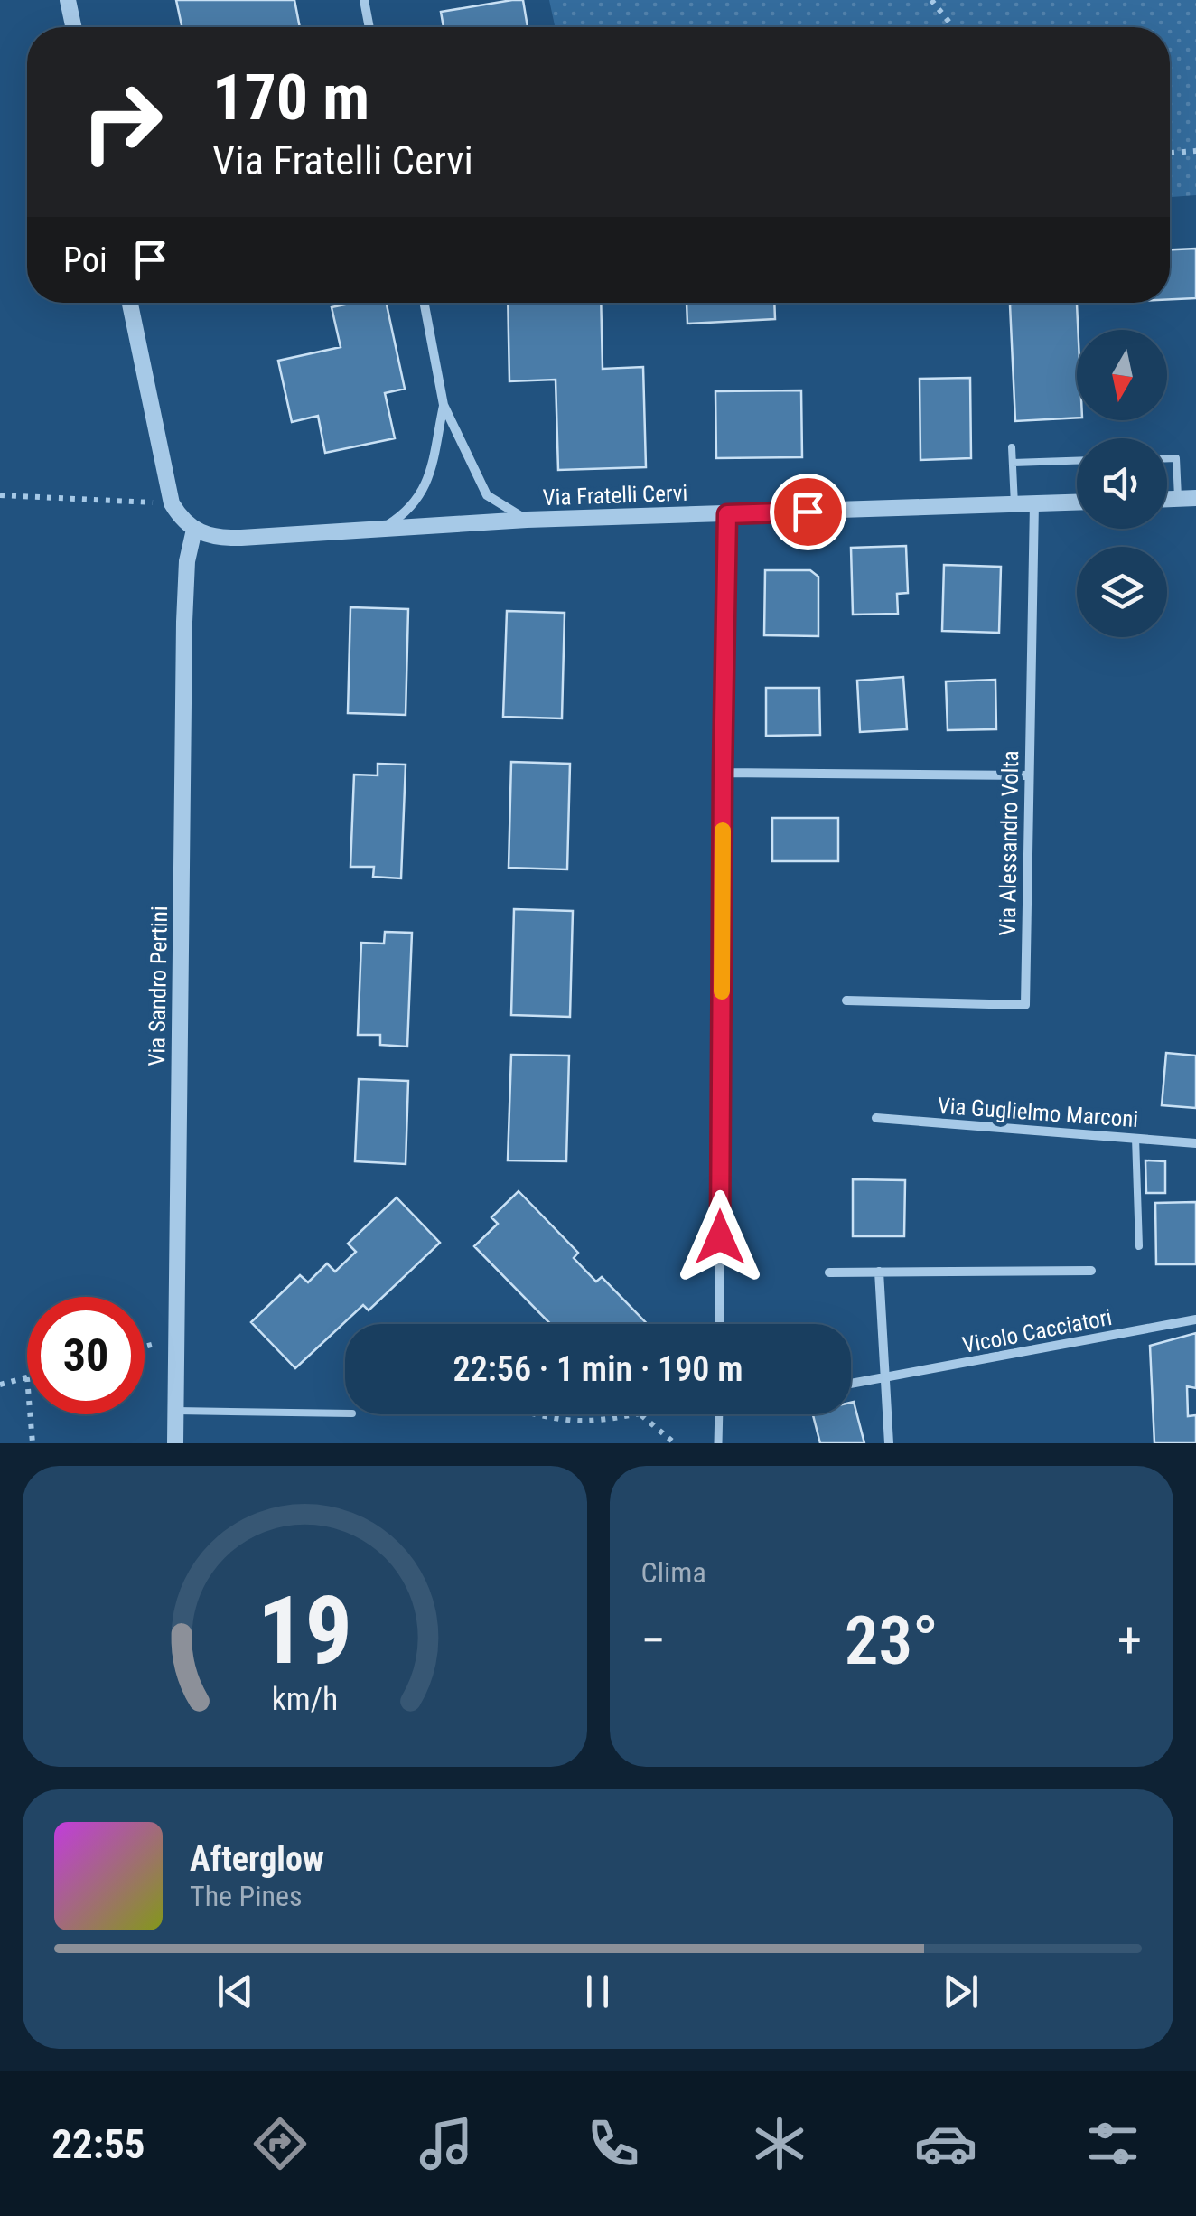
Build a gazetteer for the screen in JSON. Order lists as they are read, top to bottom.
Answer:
{
  "streets": {
    "street": [
      "Via Fratelli Cervi",
      "Via Alessandro Volta",
      "Via Sandro Pertini",
      "Via Guglielmo Marconi",
      "Vicolo Cacciatori"
    ]
  },
  "crossings": [
    ["Via Fratelli Cervi", "Via Alessandro Volta"],
    ["Via Fratelli Cervi", "Via Sandro Pertini"]
  ],
  "north": "bottom",
  "page": {
    "turn": ["170 m", "Via Fratelli Cervi"],
    "then": "Poi",
    "limit": "30",
    "trip": "22:56 · 1 min · 190 m",
    "tile": "Clima",
    "heat": ["−", "23°", "+"],
    "song": ["Afterglow", "The Pines"],
    "tabs": "22:55",
    "gauge": ["19", "km/h"]
  }
}
